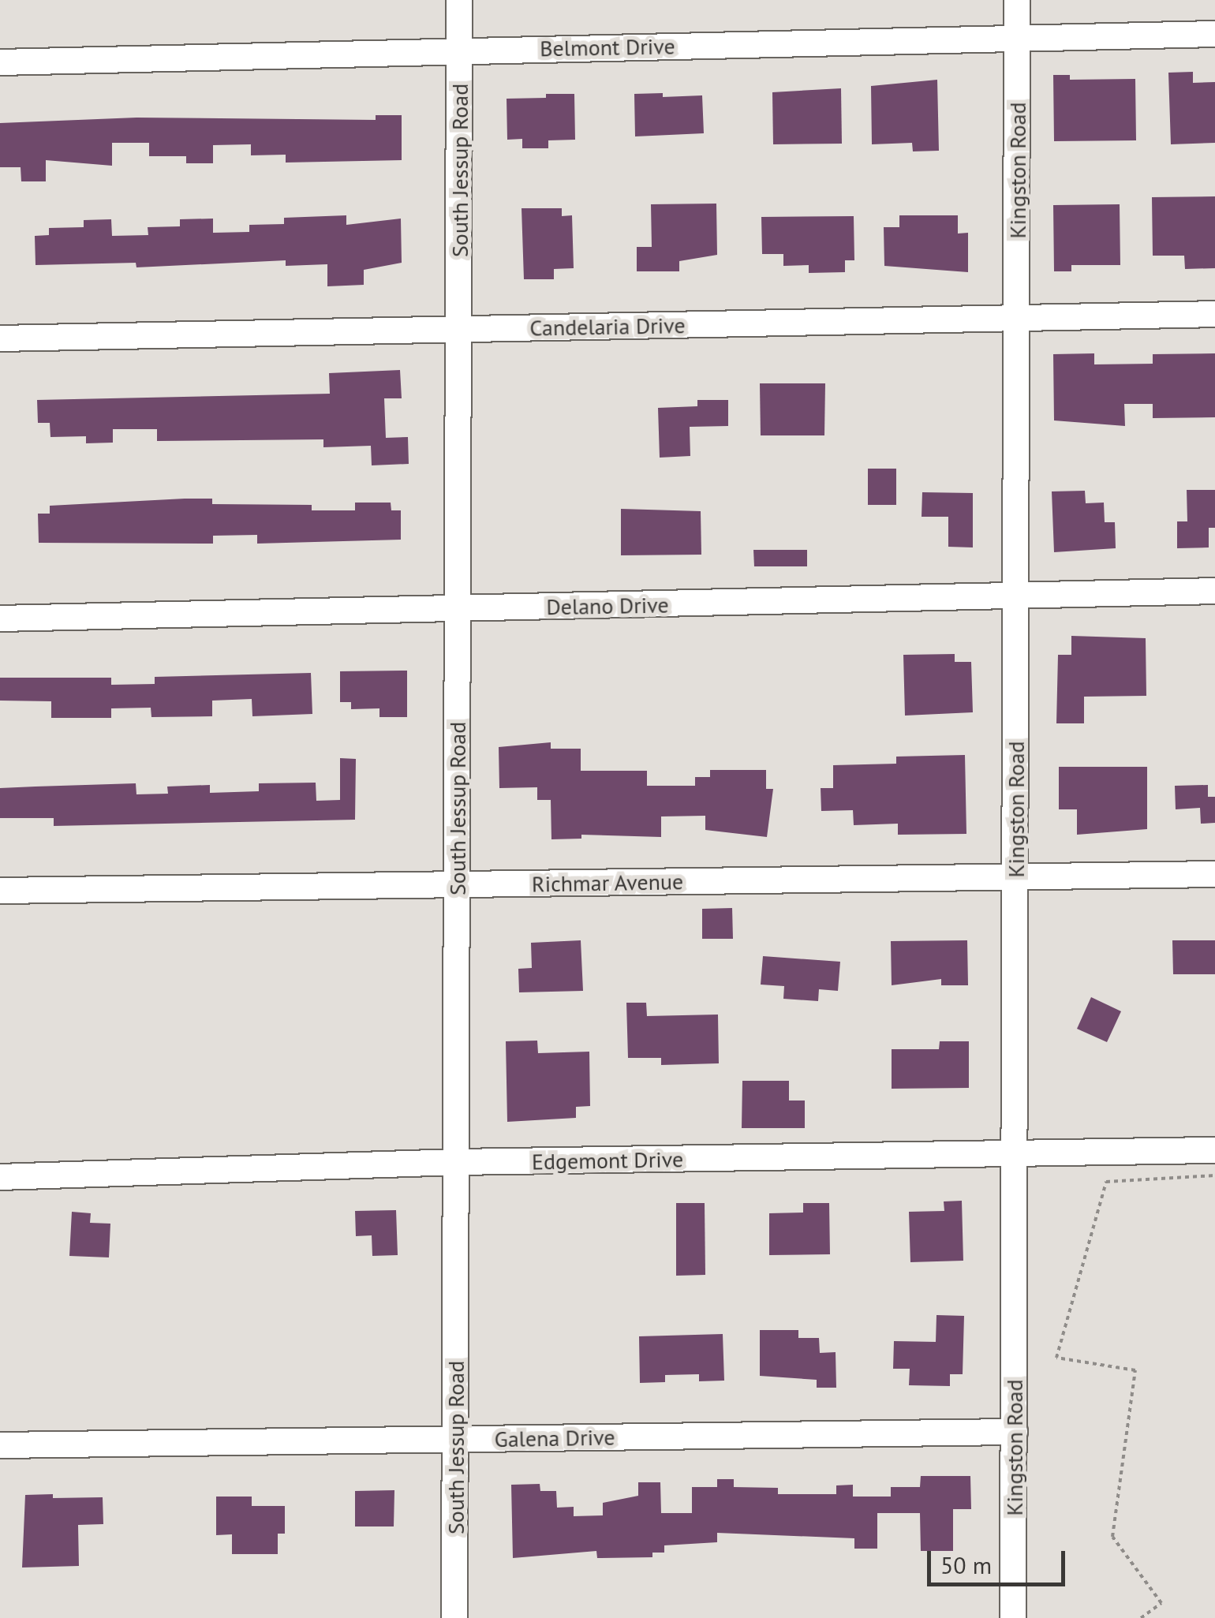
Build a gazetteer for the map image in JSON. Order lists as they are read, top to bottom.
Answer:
{
  "streets": {
    "street": [
      "Belmont Drive",
      "South Jessup Road",
      "Kingston Road",
      "Candelaria Drive",
      "Delano Drive",
      "Richmar Avenue",
      "Edgemont Drive",
      "Galena Drive"
    ]
  },
  "crossings": [
    ["Belmont Drive", "South Jessup Road"],
    ["Belmont Drive", "Kingston Road"],
    ["South Jessup Road", "Candelaria Drive"],
    ["South Jessup Road", "Delano Drive"],
    ["South Jessup Road", "Richmar Avenue"],
    ["South Jessup Road", "Edgemont Drive"],
    ["South Jessup Road", "Galena Drive"],
    ["Kingston Road", "Candelaria Drive"],
    ["Kingston Road", "Delano Drive"],
    ["Kingston Road", "Richmar Avenue"],
    ["Kingston Road", "Edgemont Drive"],
    ["Kingston Road", "Galena Drive"]
  ],
  "scale_bar": "50 m"
}
